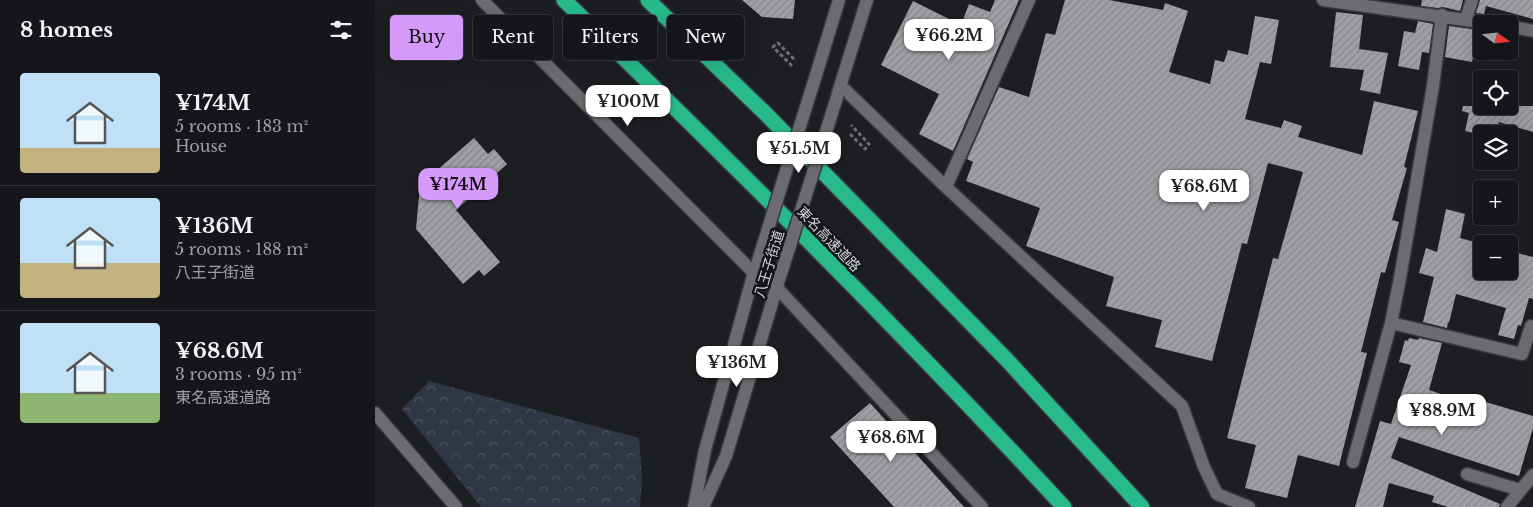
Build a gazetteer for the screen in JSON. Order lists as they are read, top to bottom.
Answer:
{
  "streets": {
    "highway": ["東名高速道路"],
    "street": ["八王子街道"]
  },
  "north": "right",
  "page": {
    "heading": "8 homes",
    "map_buttons": ["+", "−"],
    "chip": [
      "Buy",
      "Rent",
      "Filters",
      "New"
    ],
    "price": [
      "¥66.2M",
      "¥100M",
      "¥51.5M",
      "¥174M",
      "¥68.6M",
      "¥136M",
      "¥88.9M",
      "¥68.6M"
    ],
    "list": [
      {
        "name": "¥174M",
        "note": "5 rooms · 183 m² · House"
      },
      {
        "name": "¥136M",
        "note": "5 rooms · 188 m² · 八王子街道"
      },
      {
        "name": "¥68.6M",
        "note": "3 rooms · 95 m² · 東名高速道路"
      }
    ]
  }
}
